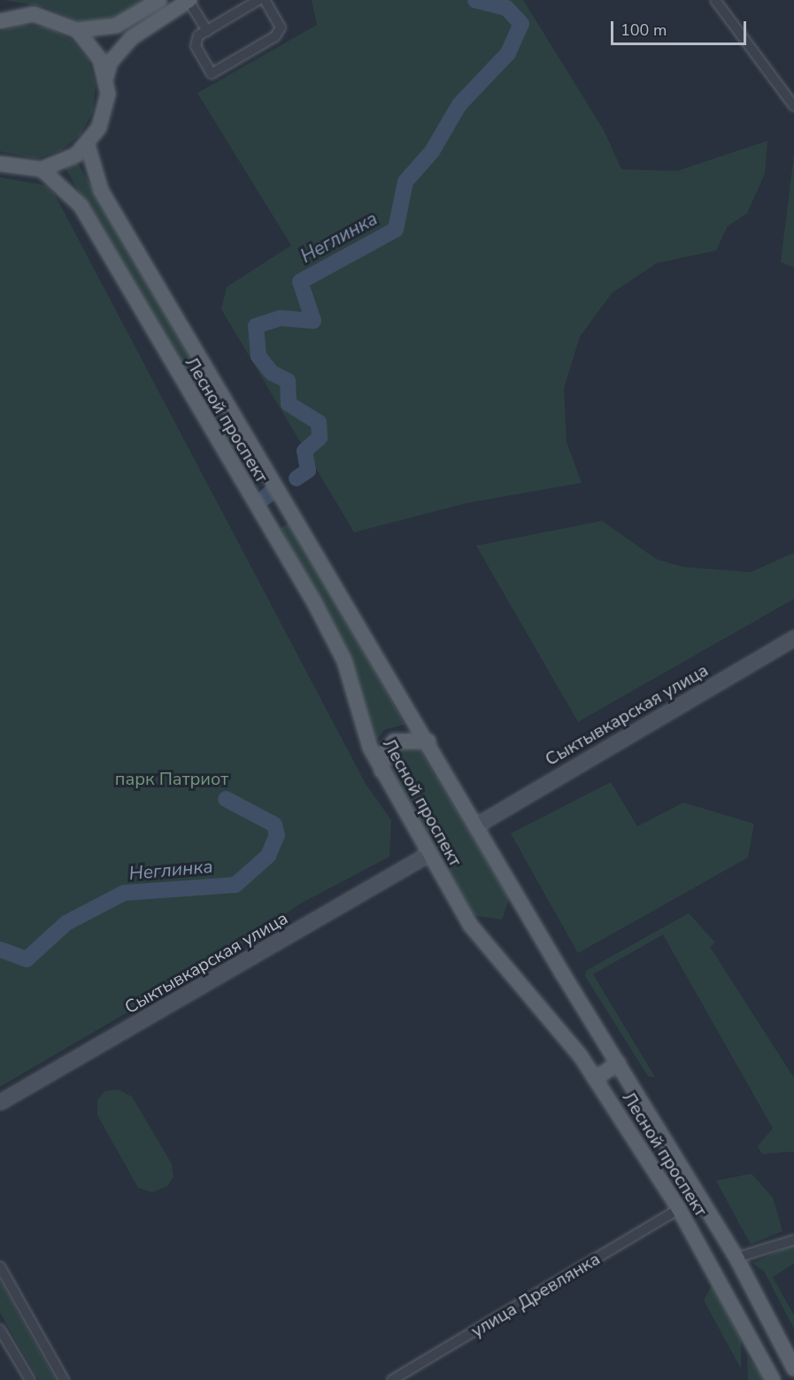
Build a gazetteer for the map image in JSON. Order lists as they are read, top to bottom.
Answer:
{
  "streets": {
    "main road": ["Лесной проспект"],
    "street": ["Сыктывкарская улица", "улица Древлянка"]
  },
  "crossings": [
    ["Лесной проспект", "Сыктывкарская улица"],
    ["Лесной проспект", "улица Древлянка"]
  ],
  "water": ["Неглинка"],
  "parks": ["парк Патриот"],
  "scale_bar": "100 m"
}
